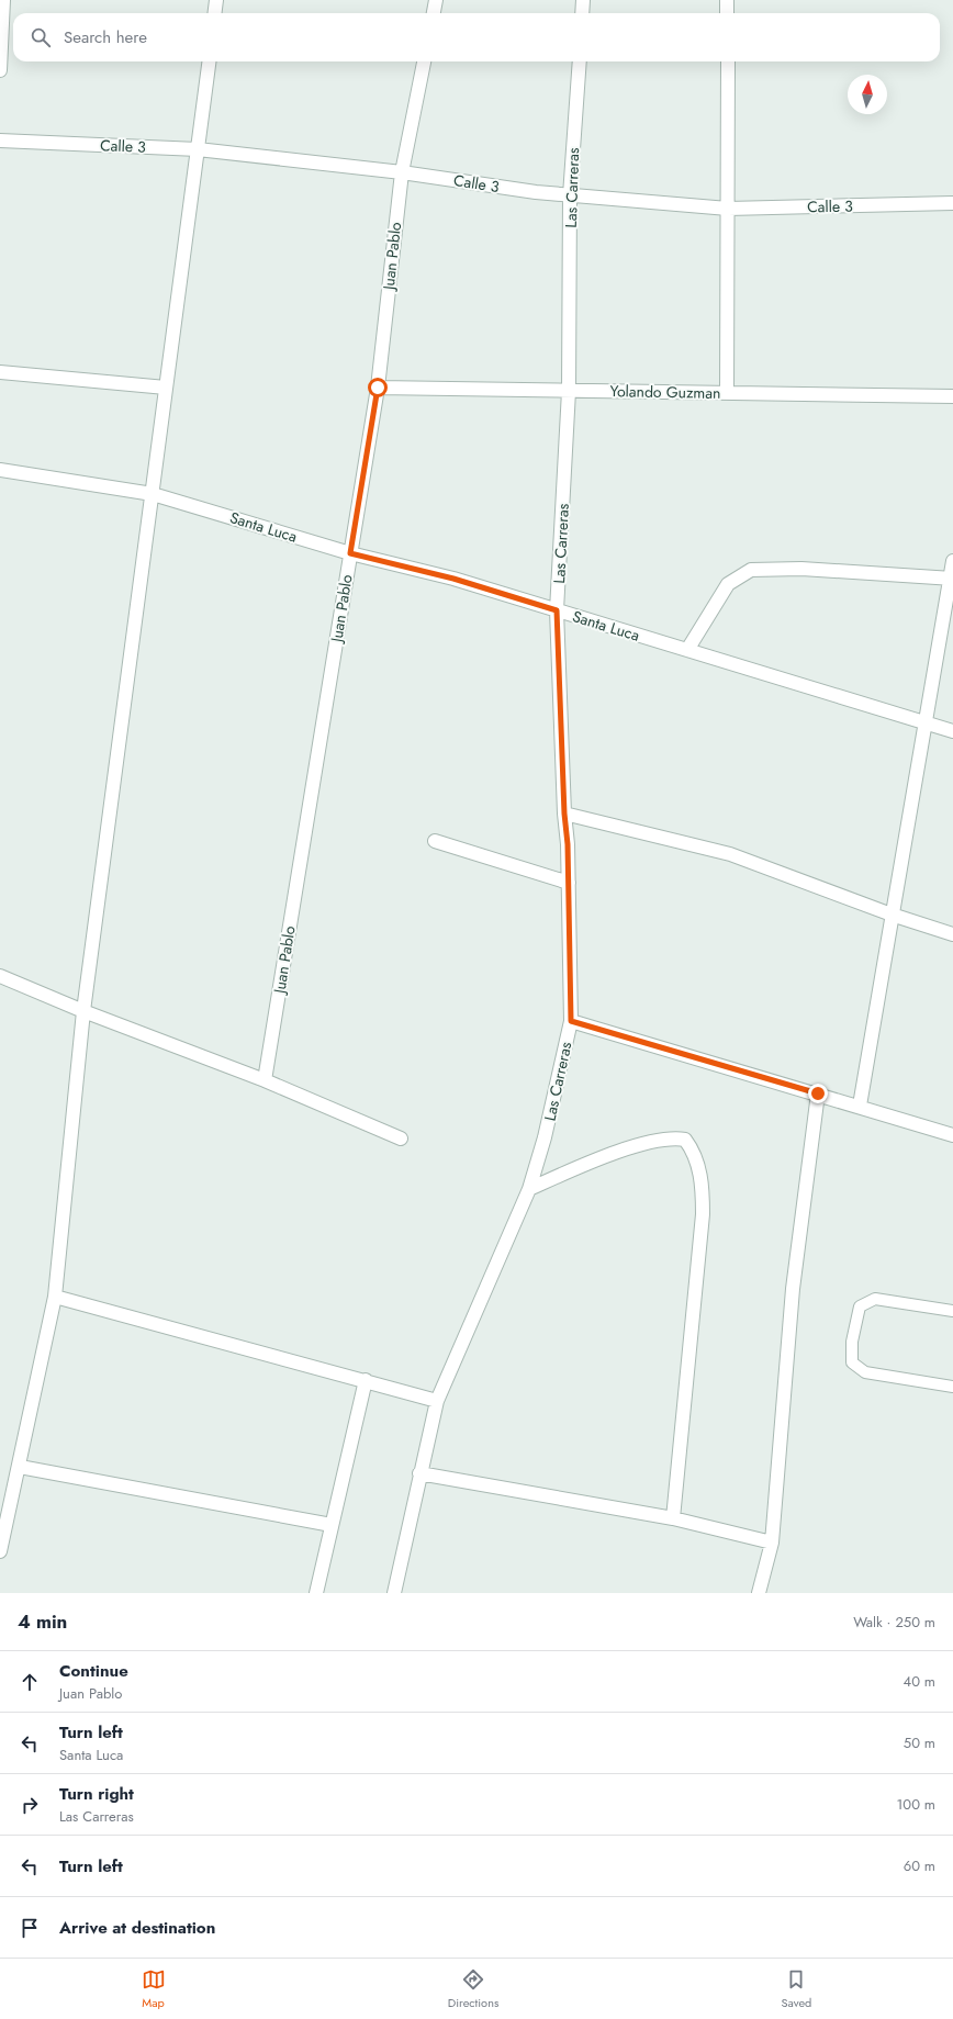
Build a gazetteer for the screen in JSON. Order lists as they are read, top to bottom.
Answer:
{
  "streets": {
    "street": [
      "Calle 3",
      "Las Carreras",
      "Juan Pablo",
      "Yolando Guzman",
      "Santa Luca"
    ]
  },
  "crossings": [
    ["Calle 3", "Las Carreras"],
    ["Calle 3", "Juan Pablo"],
    ["Las Carreras", "Yolando Guzman"],
    ["Las Carreras", "Santa Luca"],
    ["Juan Pablo", "Yolando Guzman"],
    ["Juan Pablo", "Santa Luca"]
  ],
  "north": "top",
  "page": {
    "search": "Search here",
    "heading": ["4 min", "Walk · 250 m"],
    "list": [
      ["Continue", "Juan Pablo", "40 m"],
      ["Turn left", "Santa Luca", "50 m"],
      ["Turn right", "Las Carreras", "100 m"],
      ["Turn left", "60 m"],
      "Arrive at destination"
    ],
    "nav": ["Map", "Directions", "Saved"]
  }
}
